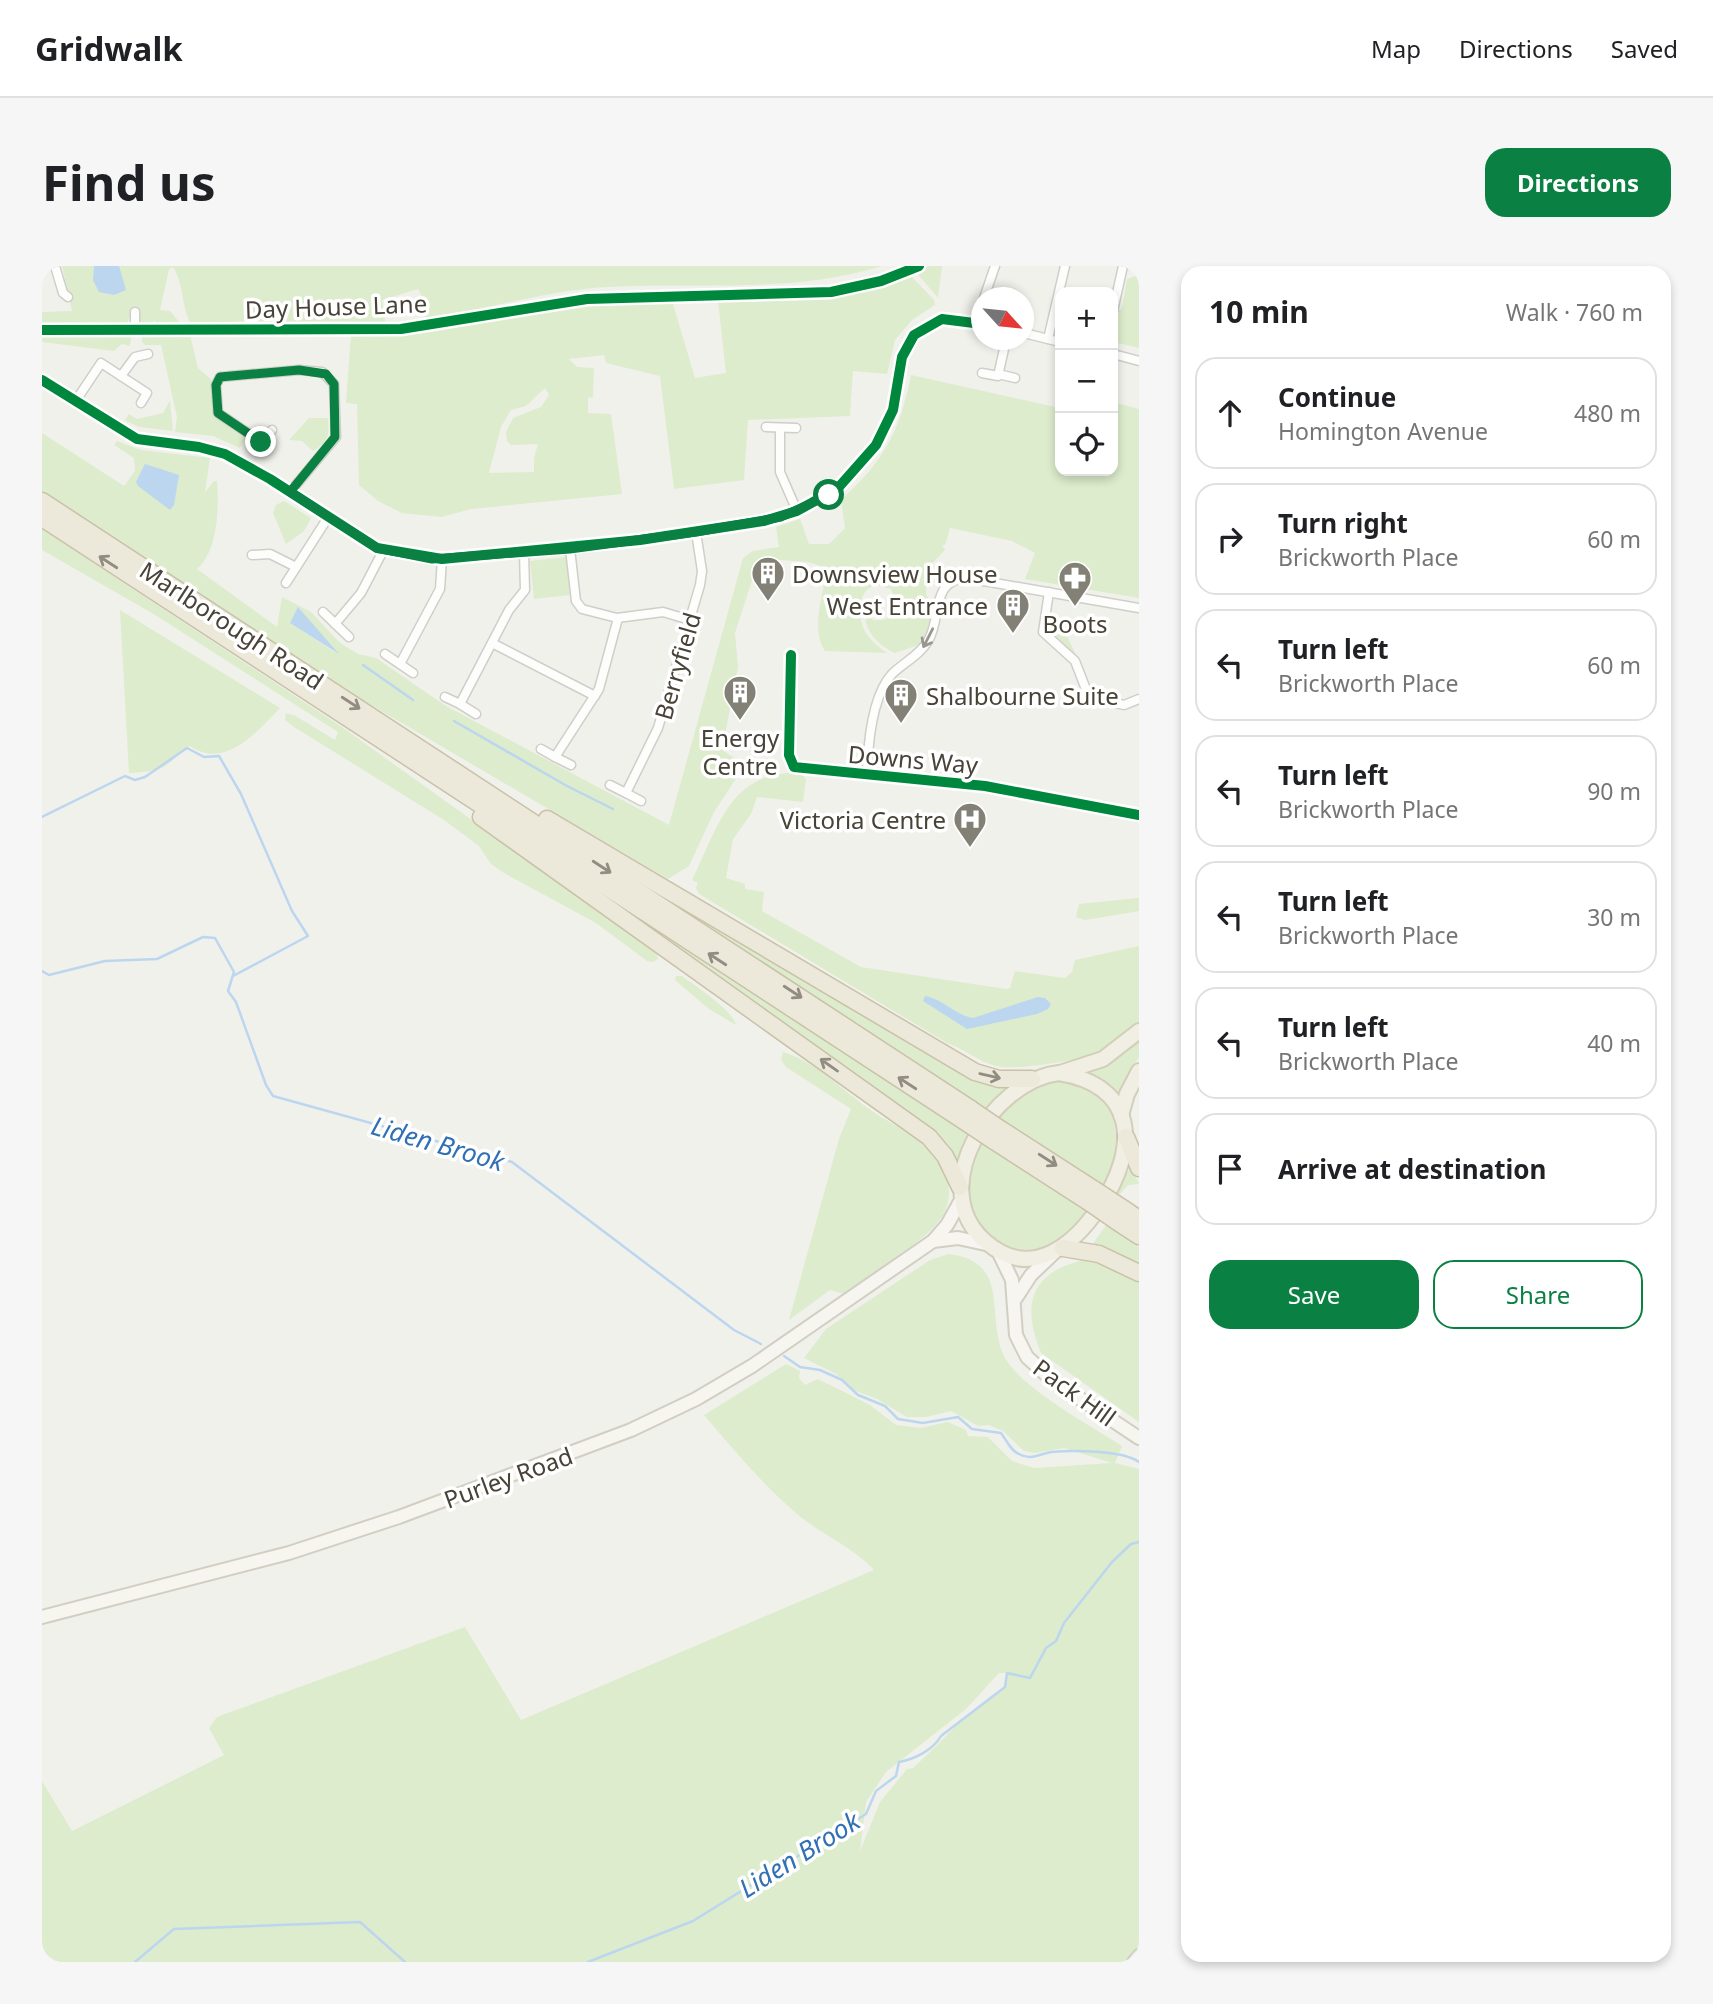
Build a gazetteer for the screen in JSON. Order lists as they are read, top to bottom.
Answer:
{
  "streets": {
    "highway": ["Marlborough Road"],
    "main road": ["Pack Hill", "Purley Road"],
    "street": ["Day House Lane", "Berryfield", "Downs Way"]
  },
  "crossings": [
    ["Pack Hill", "Purley Road"]
  ],
  "water": ["Liden Brook"],
  "places": {
    "building": [
      "Downsview House",
      "West Entrance",
      "Energy Centre",
      "Shalbourne Suite"
    ],
    "pharmacy": ["Boots"],
    "hospital": ["Victoria Centre"]
  },
  "north": "bottom right",
  "page": {
    "header": "Gridwalk",
    "nav": ["Map", "Directions", "Saved"],
    "buttons": [
      "Directions",
      ["Save", "Share"]
    ],
    "title": "Find us",
    "heading": ["10 min", "Walk · 760 m"],
    "map_buttons": ["+", "−"],
    "list": [
      ["Continue", "Homington Avenue", "480 m"],
      ["Turn right", "Brickworth Place", "60 m"],
      ["Turn left", "Brickworth Place", "60 m"],
      ["Turn left", "Brickworth Place", "90 m"],
      ["Turn left", "Brickworth Place", "30 m"],
      ["Turn left", "Brickworth Place", "40 m"],
      "Arrive at destination"
    ]
  }
}
